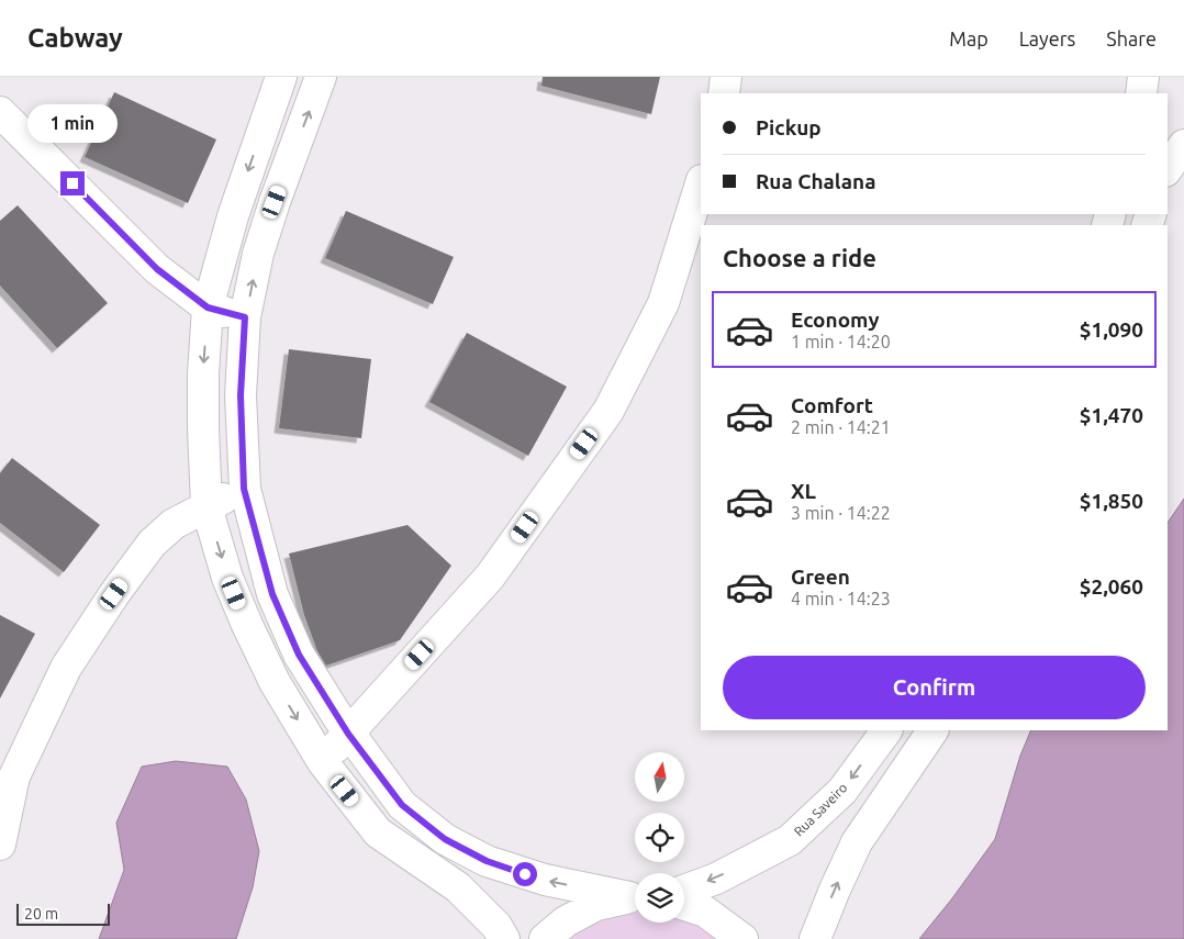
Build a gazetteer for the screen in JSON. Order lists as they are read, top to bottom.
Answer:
{
  "streets": {
    "street": ["Rua Saveiro"]
  },
  "scale_bar": "20 m",
  "north": "top",
  "page": {
    "header": "Cabway",
    "nav": ["Map", "Layers", "Share"],
    "banner": ["Pickup", "Rua Chalana"],
    "bubble": "1 min",
    "heading": "Choose a ride",
    "list": [
      {
        "name": "Economy",
        "note": "1 min · 14:20",
        "value": "$1,090"
      },
      {
        "name": "Comfort",
        "note": "2 min · 14:21",
        "value": "$1,470"
      },
      {
        "name": "XL",
        "note": "3 min · 14:22",
        "value": "$1,850"
      },
      {
        "name": "Green",
        "note": "4 min · 14:23",
        "value": "$2,060"
      }
    ],
    "buttons": "Confirm",
    "scale": "20 m"
  }
}
